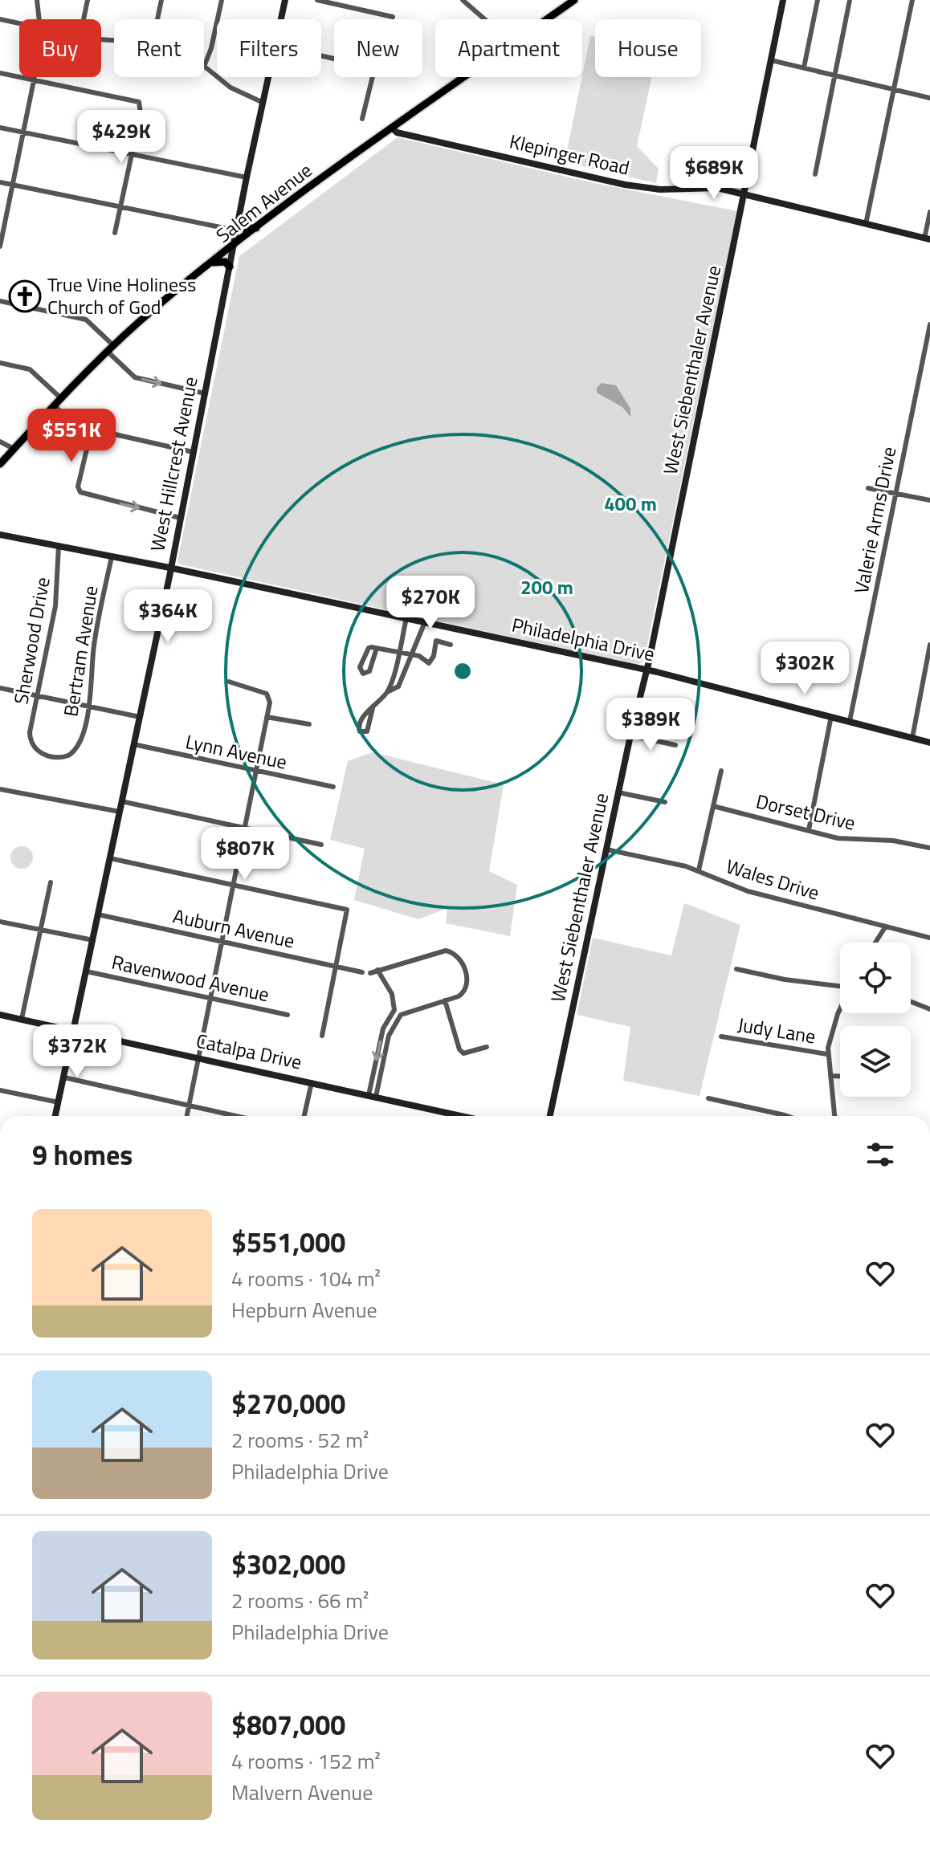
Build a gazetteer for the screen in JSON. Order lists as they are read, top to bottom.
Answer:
{
  "streets": {
    "main road": ["Salem Avenue"],
    "street": [
      "Klepinger Road",
      "West Siebenthaler Avenue",
      "West Hillcrest Avenue",
      "Valerie Arms Drive",
      "Philadelphia Drive",
      "Sherwood Drive",
      "Bertram Avenue",
      "Lynn Avenue",
      "Dorset Drive",
      "Wales Drive",
      "Auburn Avenue",
      "Ravenwood Avenue",
      "Judy Lane",
      "Catalpa Drive"
    ]
  },
  "crossings": [
    ["Klepinger Road", "Salem Avenue"],
    ["Klepinger Road", "West Siebenthaler Avenue"],
    ["Salem Avenue", "West Hillcrest Avenue"],
    ["West Siebenthaler Avenue", "Philadelphia Drive"],
    ["West Siebenthaler Avenue", "Wales Drive"],
    ["West Hillcrest Avenue", "Philadelphia Drive"],
    ["West Hillcrest Avenue", "Lynn Avenue"],
    ["West Hillcrest Avenue", "Auburn Avenue"],
    ["West Hillcrest Avenue", "Ravenwood Avenue"],
    ["West Hillcrest Avenue", "Catalpa Drive"],
    ["Valerie Arms Drive", "Philadelphia Drive"],
    ["Philadelphia Drive", "Sherwood Drive"],
    ["Philadelphia Drive", "Bertram Avenue"],
    ["Sherwood Drive", "Bertram Avenue"]
  ],
  "places": {
    "church": ["True Vine Holiness Church of God"]
  },
  "page": {
    "chip": [
      "Buy",
      "Rent",
      "Filters",
      "New",
      "Apartment",
      "House"
    ],
    "price": [
      "$429K",
      "$689K",
      "$551K",
      "$270K",
      "$364K",
      "$302K",
      "$389K",
      "$807K",
      "$372K"
    ],
    "heading": "9 homes",
    "list": [
      {
        "name": "$551,000",
        "note": "4 rooms · 104 m² · Hepburn Avenue"
      },
      {
        "name": "$270,000",
        "note": "2 rooms · 52 m² · Philadelphia Drive"
      },
      {
        "name": "$302,000",
        "note": "2 rooms · 66 m² · Philadelphia Drive"
      },
      {
        "name": "$807,000",
        "note": "4 rooms · 152 m² · Malvern Avenue"
      }
    ]
  },
  "rings": ["400 m", "200 m"]
}
